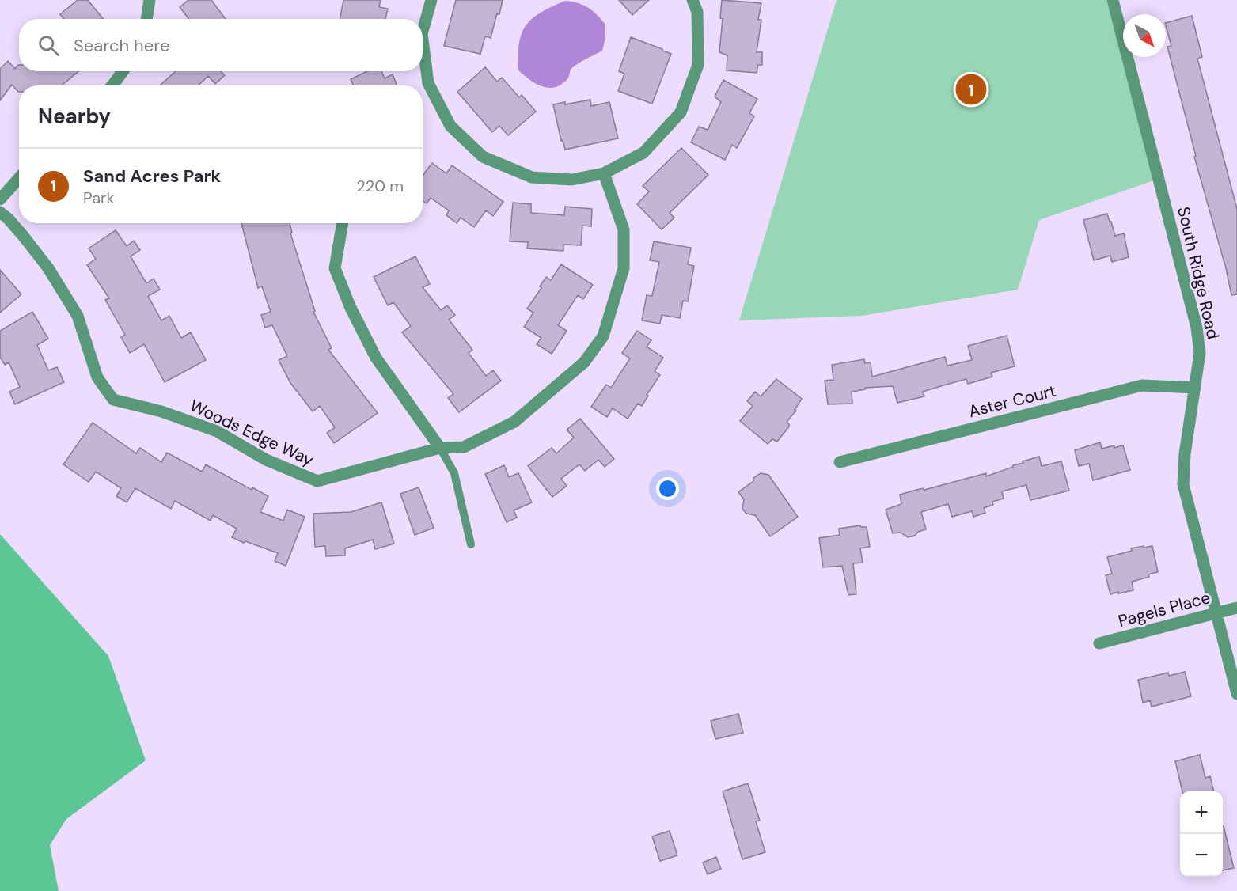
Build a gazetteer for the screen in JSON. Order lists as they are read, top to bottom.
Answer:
{
  "streets": {
    "street": [
      "South Ridge Road",
      "Aster Court",
      "Woods Edge Way",
      "Pagels Place"
    ]
  },
  "crossings": [
    ["South Ridge Road", "Aster Court"],
    ["South Ridge Road", "Pagels Place"]
  ],
  "north": "bottom right",
  "page": {
    "search": "Search here",
    "pins": "1",
    "heading": "Nearby",
    "list": [
      {
        "mark": "1",
        "name": "Sand Acres Park",
        "note": "Park",
        "value": "220 m"
      }
    ],
    "map_buttons": ["+", "−"]
  }
}
